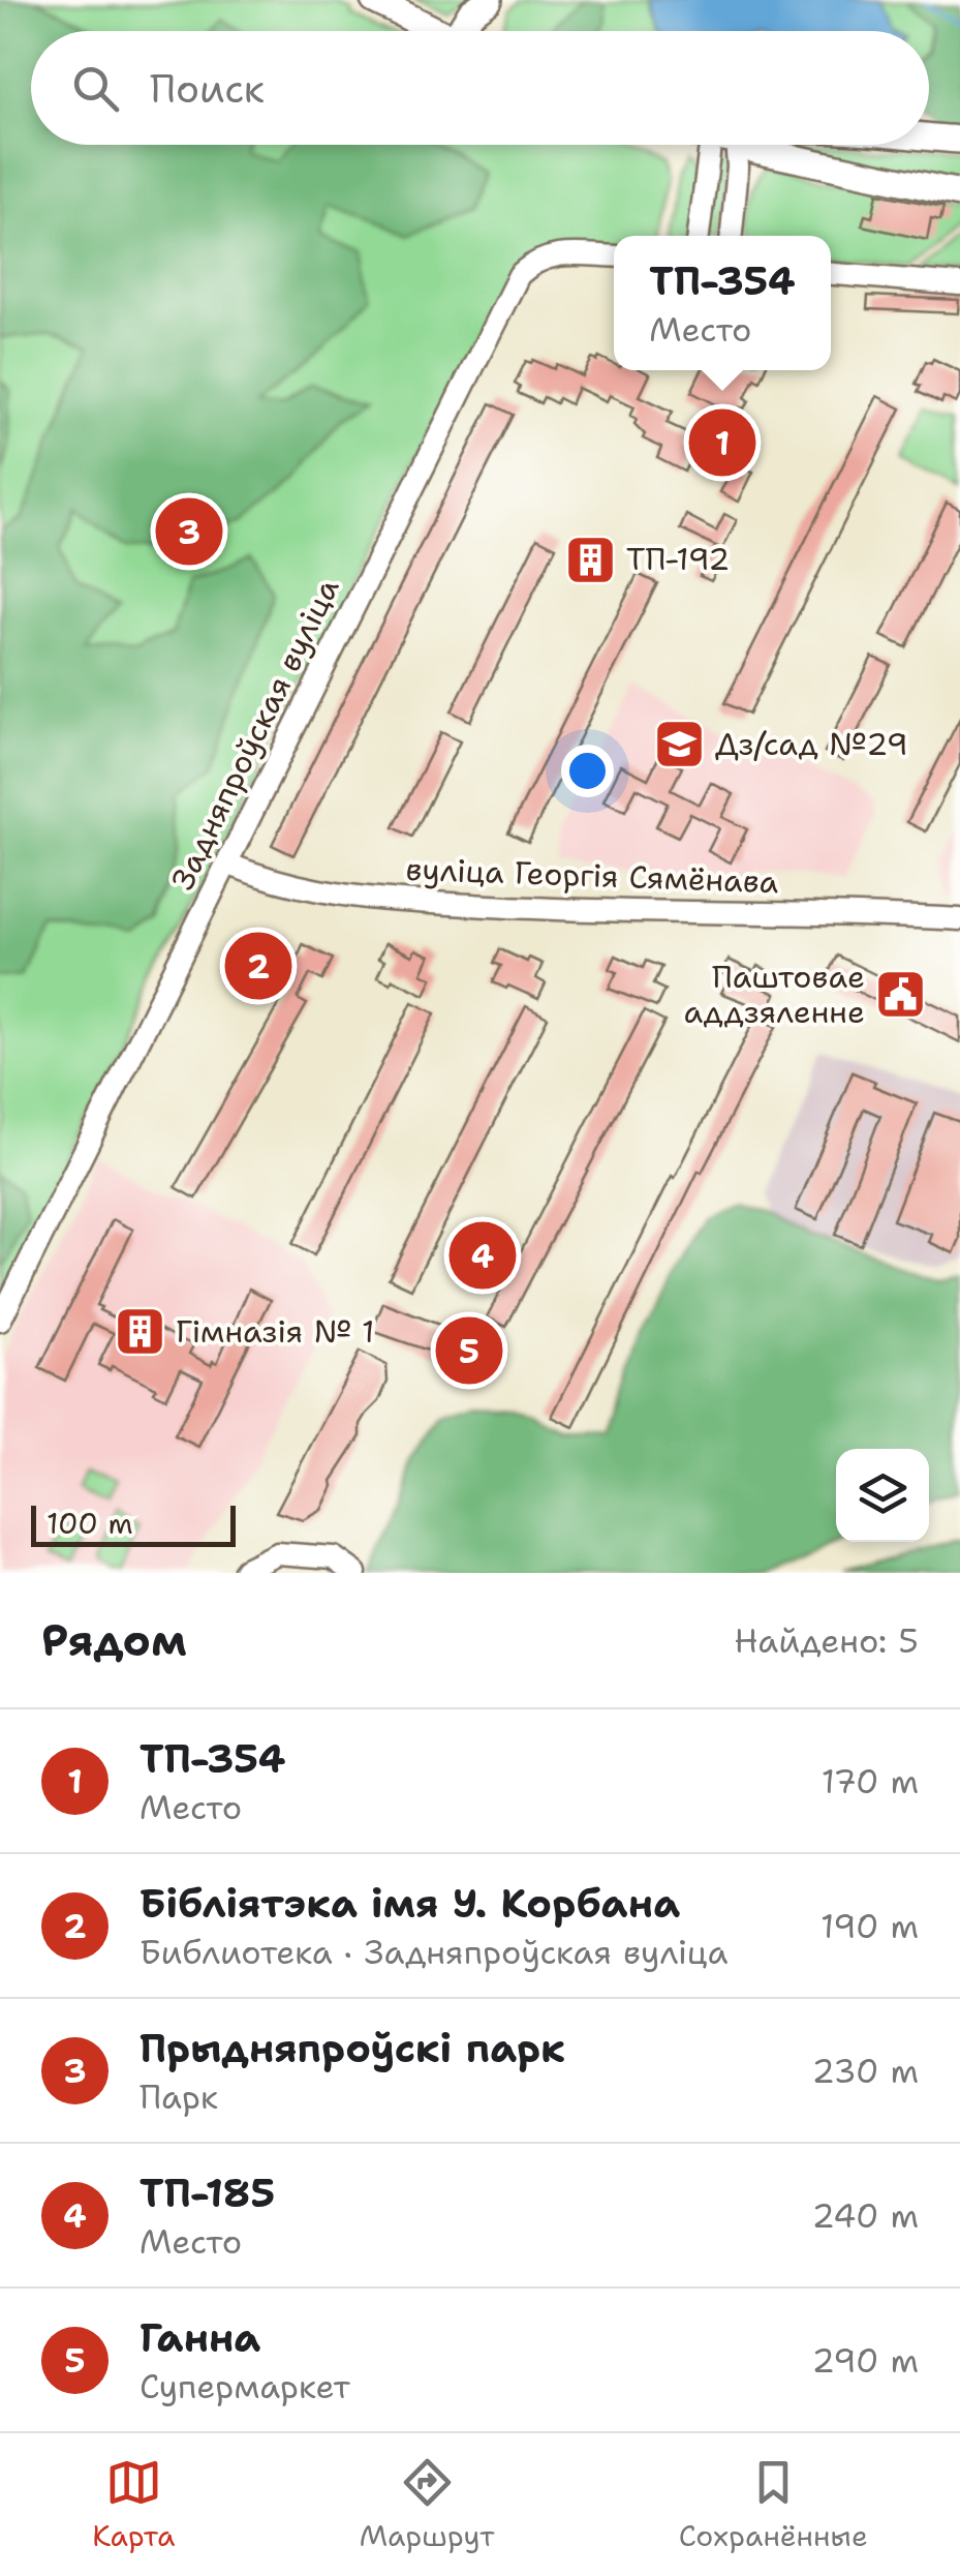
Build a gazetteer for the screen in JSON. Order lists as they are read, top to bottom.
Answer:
{
  "streets": {
    "street": ["Задняпроўская вуліца", "вуліца Георгія Сямёнава"]
  },
  "crossings": [
    ["Задняпроўская вуліца", "вуліца Георгія Сямёнава"]
  ],
  "places": {
    "building": ["ТП-192", "Гімназія № 1"],
    "school or university": ["Дз/сад №29"],
    "public building": ["Паштовае аддзяленне"]
  },
  "scale_bar": "100 m",
  "page": {
    "search": "Поиск",
    "popup": ["ТП-354", "Место"],
    "pins": [
      "1",
      "3",
      "2",
      "4",
      "5"
    ],
    "scale": "100 m",
    "heading": ["Рядом", "Найдено: 5"],
    "list": [
      {
        "mark": "1",
        "name": "ТП-354",
        "note": "Место",
        "value": "170 m"
      },
      {
        "mark": "2",
        "name": "Бібліятэка імя У. Корбана",
        "note": "Библиотека · Задняпроўская вуліца",
        "value": "190 m"
      },
      {
        "mark": "3",
        "name": "Прыдняпроўскі парк",
        "note": "Парк",
        "value": "230 m"
      },
      {
        "mark": "4",
        "name": "ТП-185",
        "note": "Место",
        "value": "240 m"
      },
      {
        "mark": "5",
        "name": "Ганна",
        "note": "Супермаркет",
        "value": "290 m"
      }
    ],
    "nav": ["Карта", "Маршрут", "Сохранённые"]
  }
}
